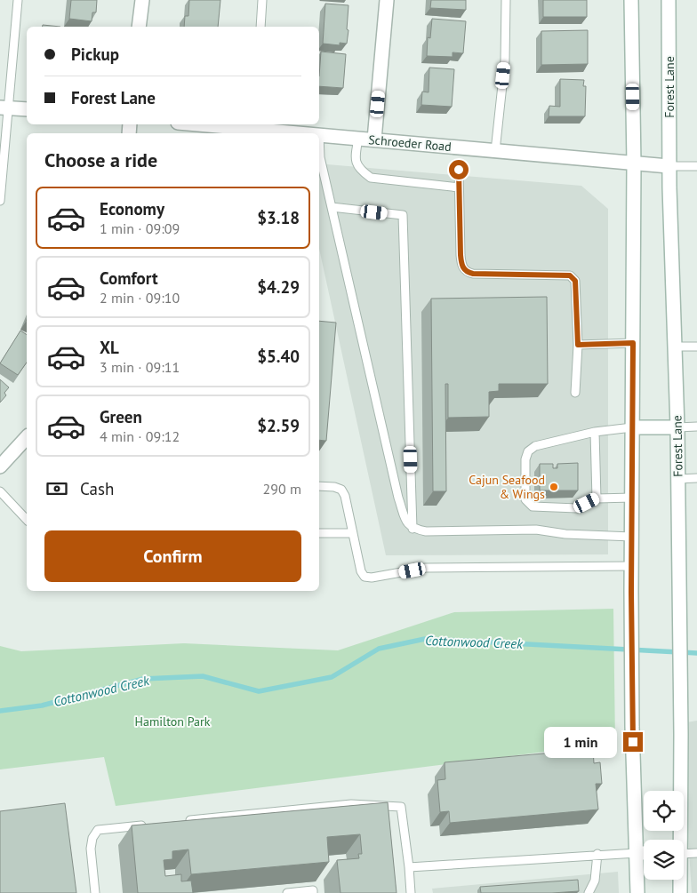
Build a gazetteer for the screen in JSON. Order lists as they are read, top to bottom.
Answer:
{
  "streets": {
    "main road": ["Forest Lane", "Schroeder Road"]
  },
  "crossings": [
    ["Forest Lane", "Schroeder Road"]
  ],
  "water": ["Cottonwood Creek"],
  "parks": ["Hamilton Park"],
  "places": ["Cajun Seafood & Wings"],
  "page": {
    "banner": ["Pickup", "Forest Lane"],
    "heading": "Choose a ride",
    "list": [
      {
        "name": "Economy",
        "note": "1 min · 09:09",
        "value": "$3.18"
      },
      {
        "name": "Comfort",
        "note": "2 min · 09:10",
        "value": "$4.29"
      },
      {
        "name": "XL",
        "note": "3 min · 09:11",
        "value": "$5.40"
      },
      {
        "name": "Green",
        "note": "4 min · 09:12",
        "value": "$2.59"
      }
    ],
    "pay": ["Cash", "290 m"],
    "buttons": "Confirm",
    "bubble": "1 min"
  }
}
